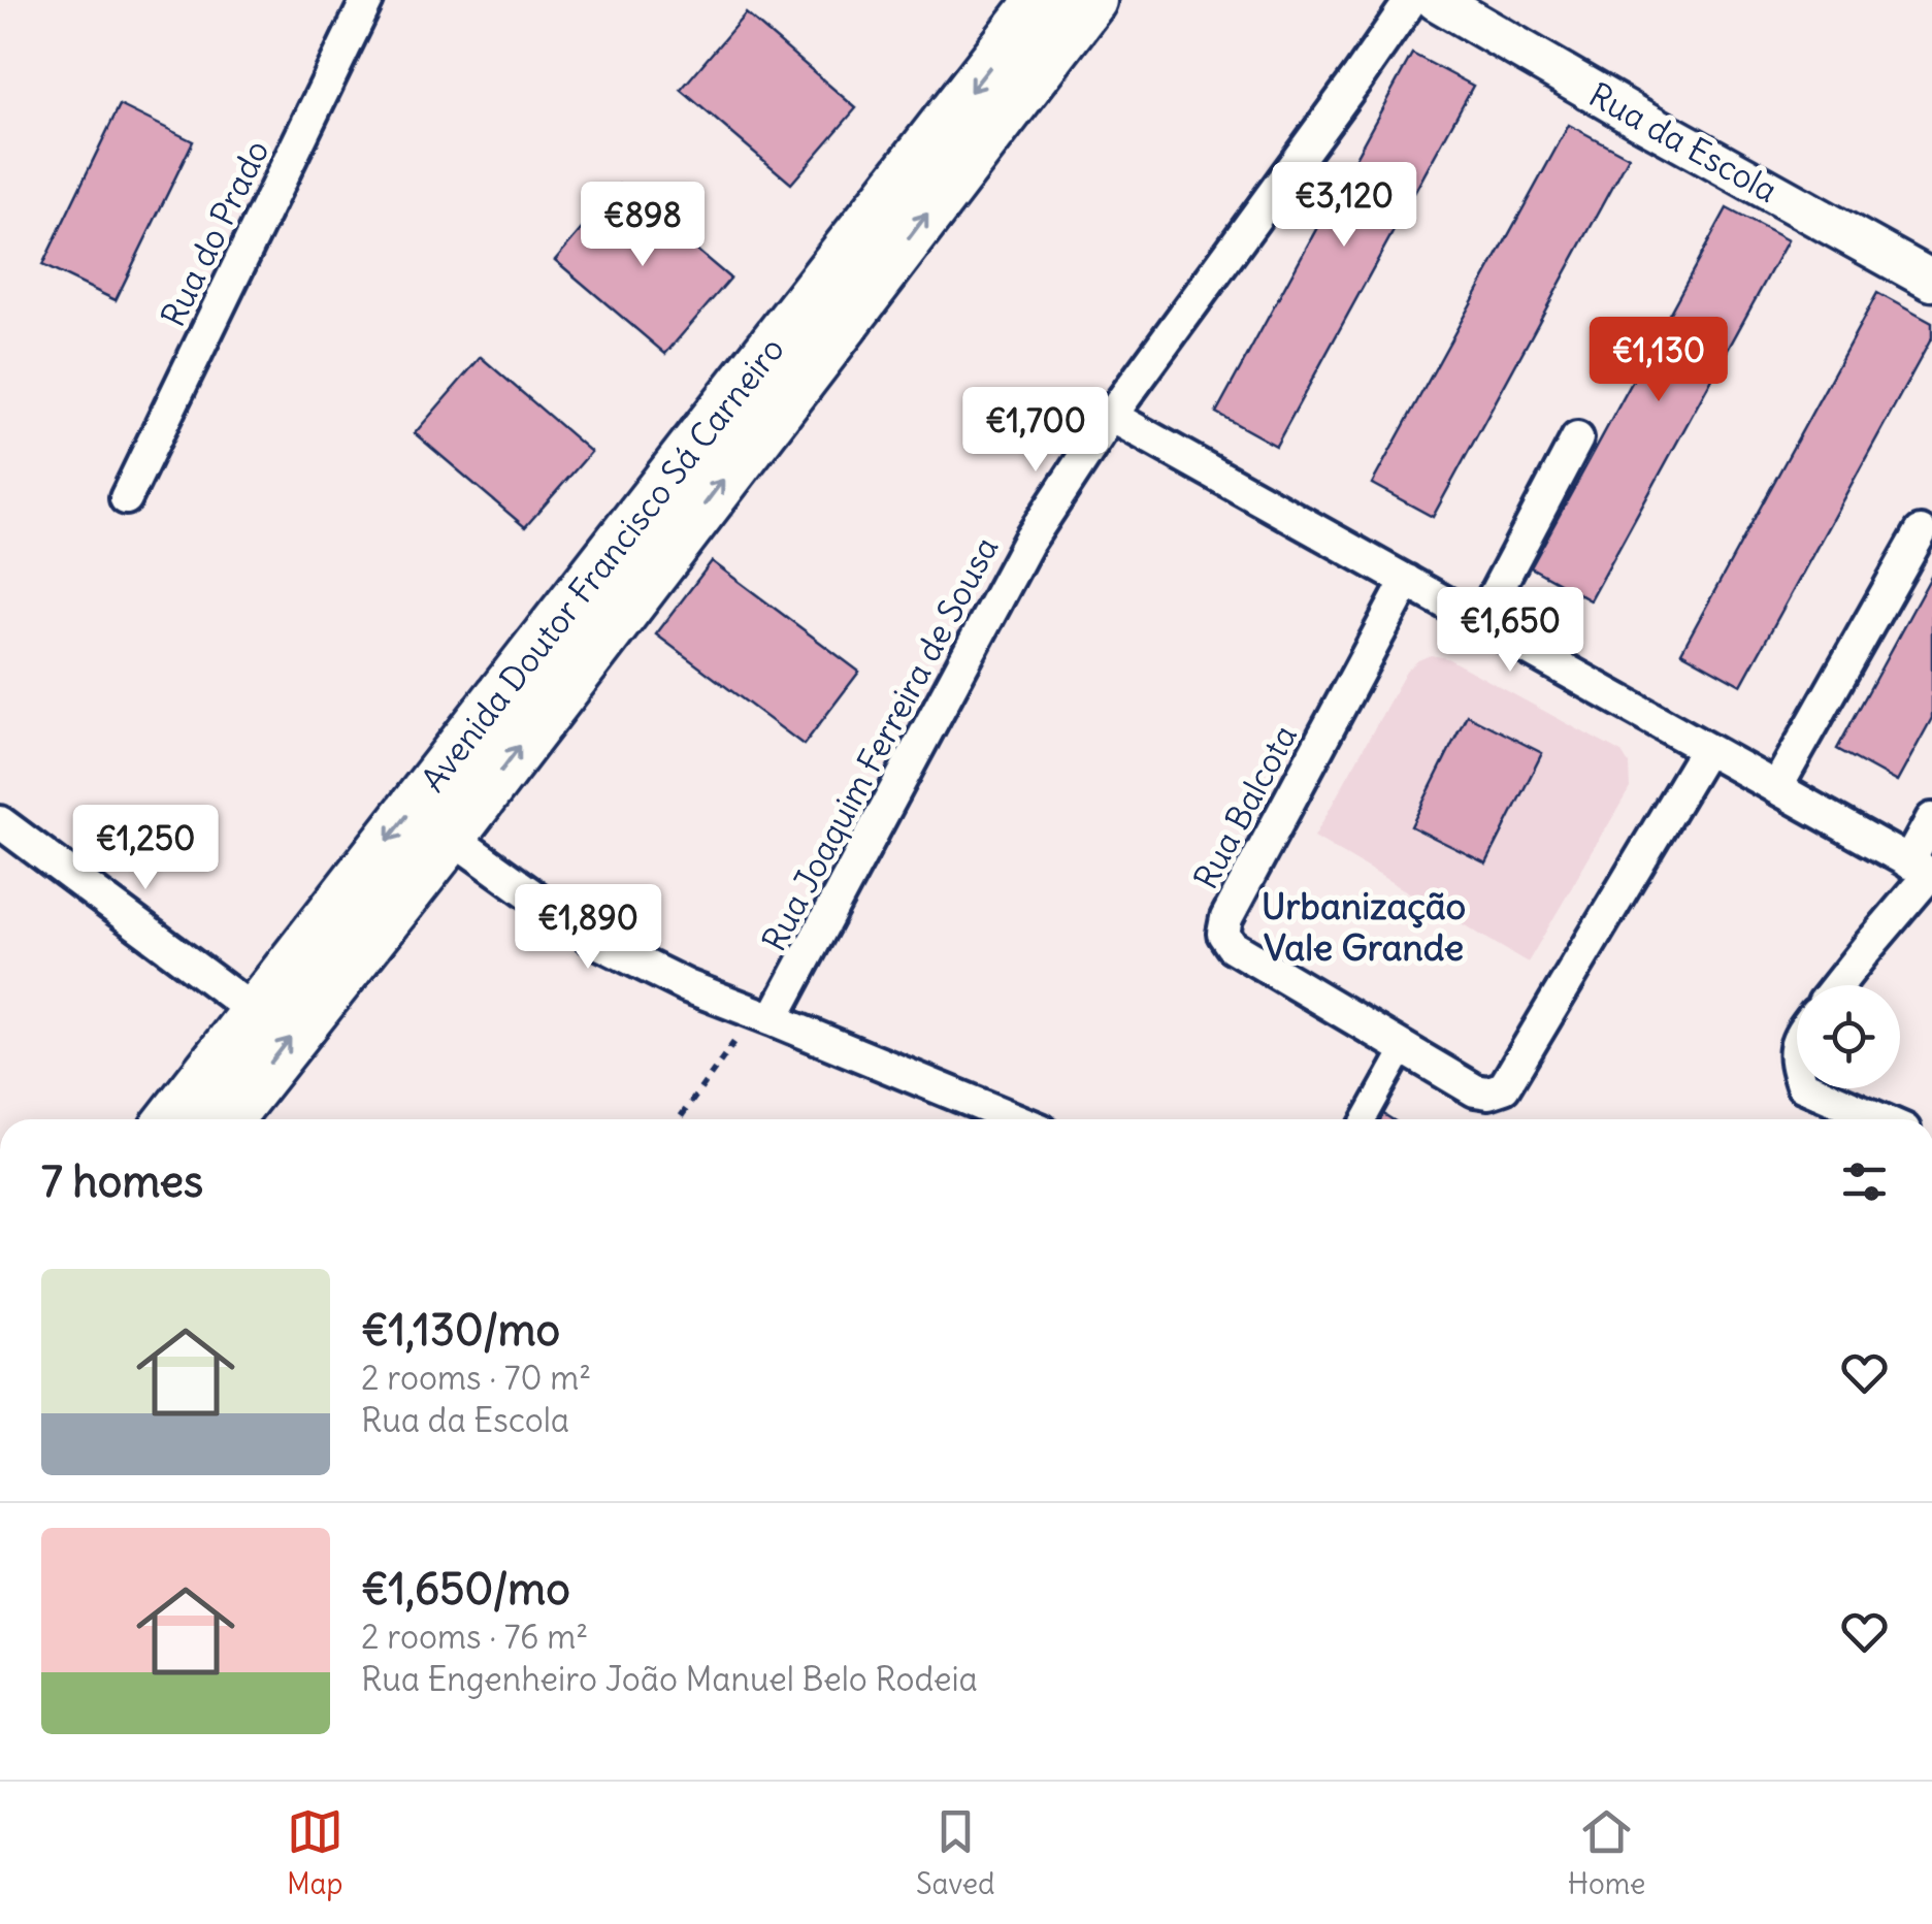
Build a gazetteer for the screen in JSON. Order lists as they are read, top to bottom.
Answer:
{
  "streets": {
    "main road": ["Avenida Doutor Francisco Sá Carneiro"],
    "street": [
      "Rua da Escola",
      "Rua do Prado",
      "Rua Joaquim Ferreira de Sousa",
      "Rua Balcota"
    ]
  },
  "districts": ["Urbanização Vale Grande"],
  "page": {
    "price": [
      "€3,120",
      "€898",
      "€1,130",
      "€1,700",
      "€1,650",
      "€1,250",
      "€1,890"
    ],
    "heading": "7 homes",
    "list": [
      {
        "name": "€1,130/mo",
        "note": "2 rooms · 70 m² · Rua da Escola"
      },
      {
        "name": "€1,650/mo",
        "note": "2 rooms · 76 m² · Rua Engenheiro João Manuel Belo Rodeia"
      }
    ],
    "tabs": ["Map", "Saved", "Home"]
  }
}
